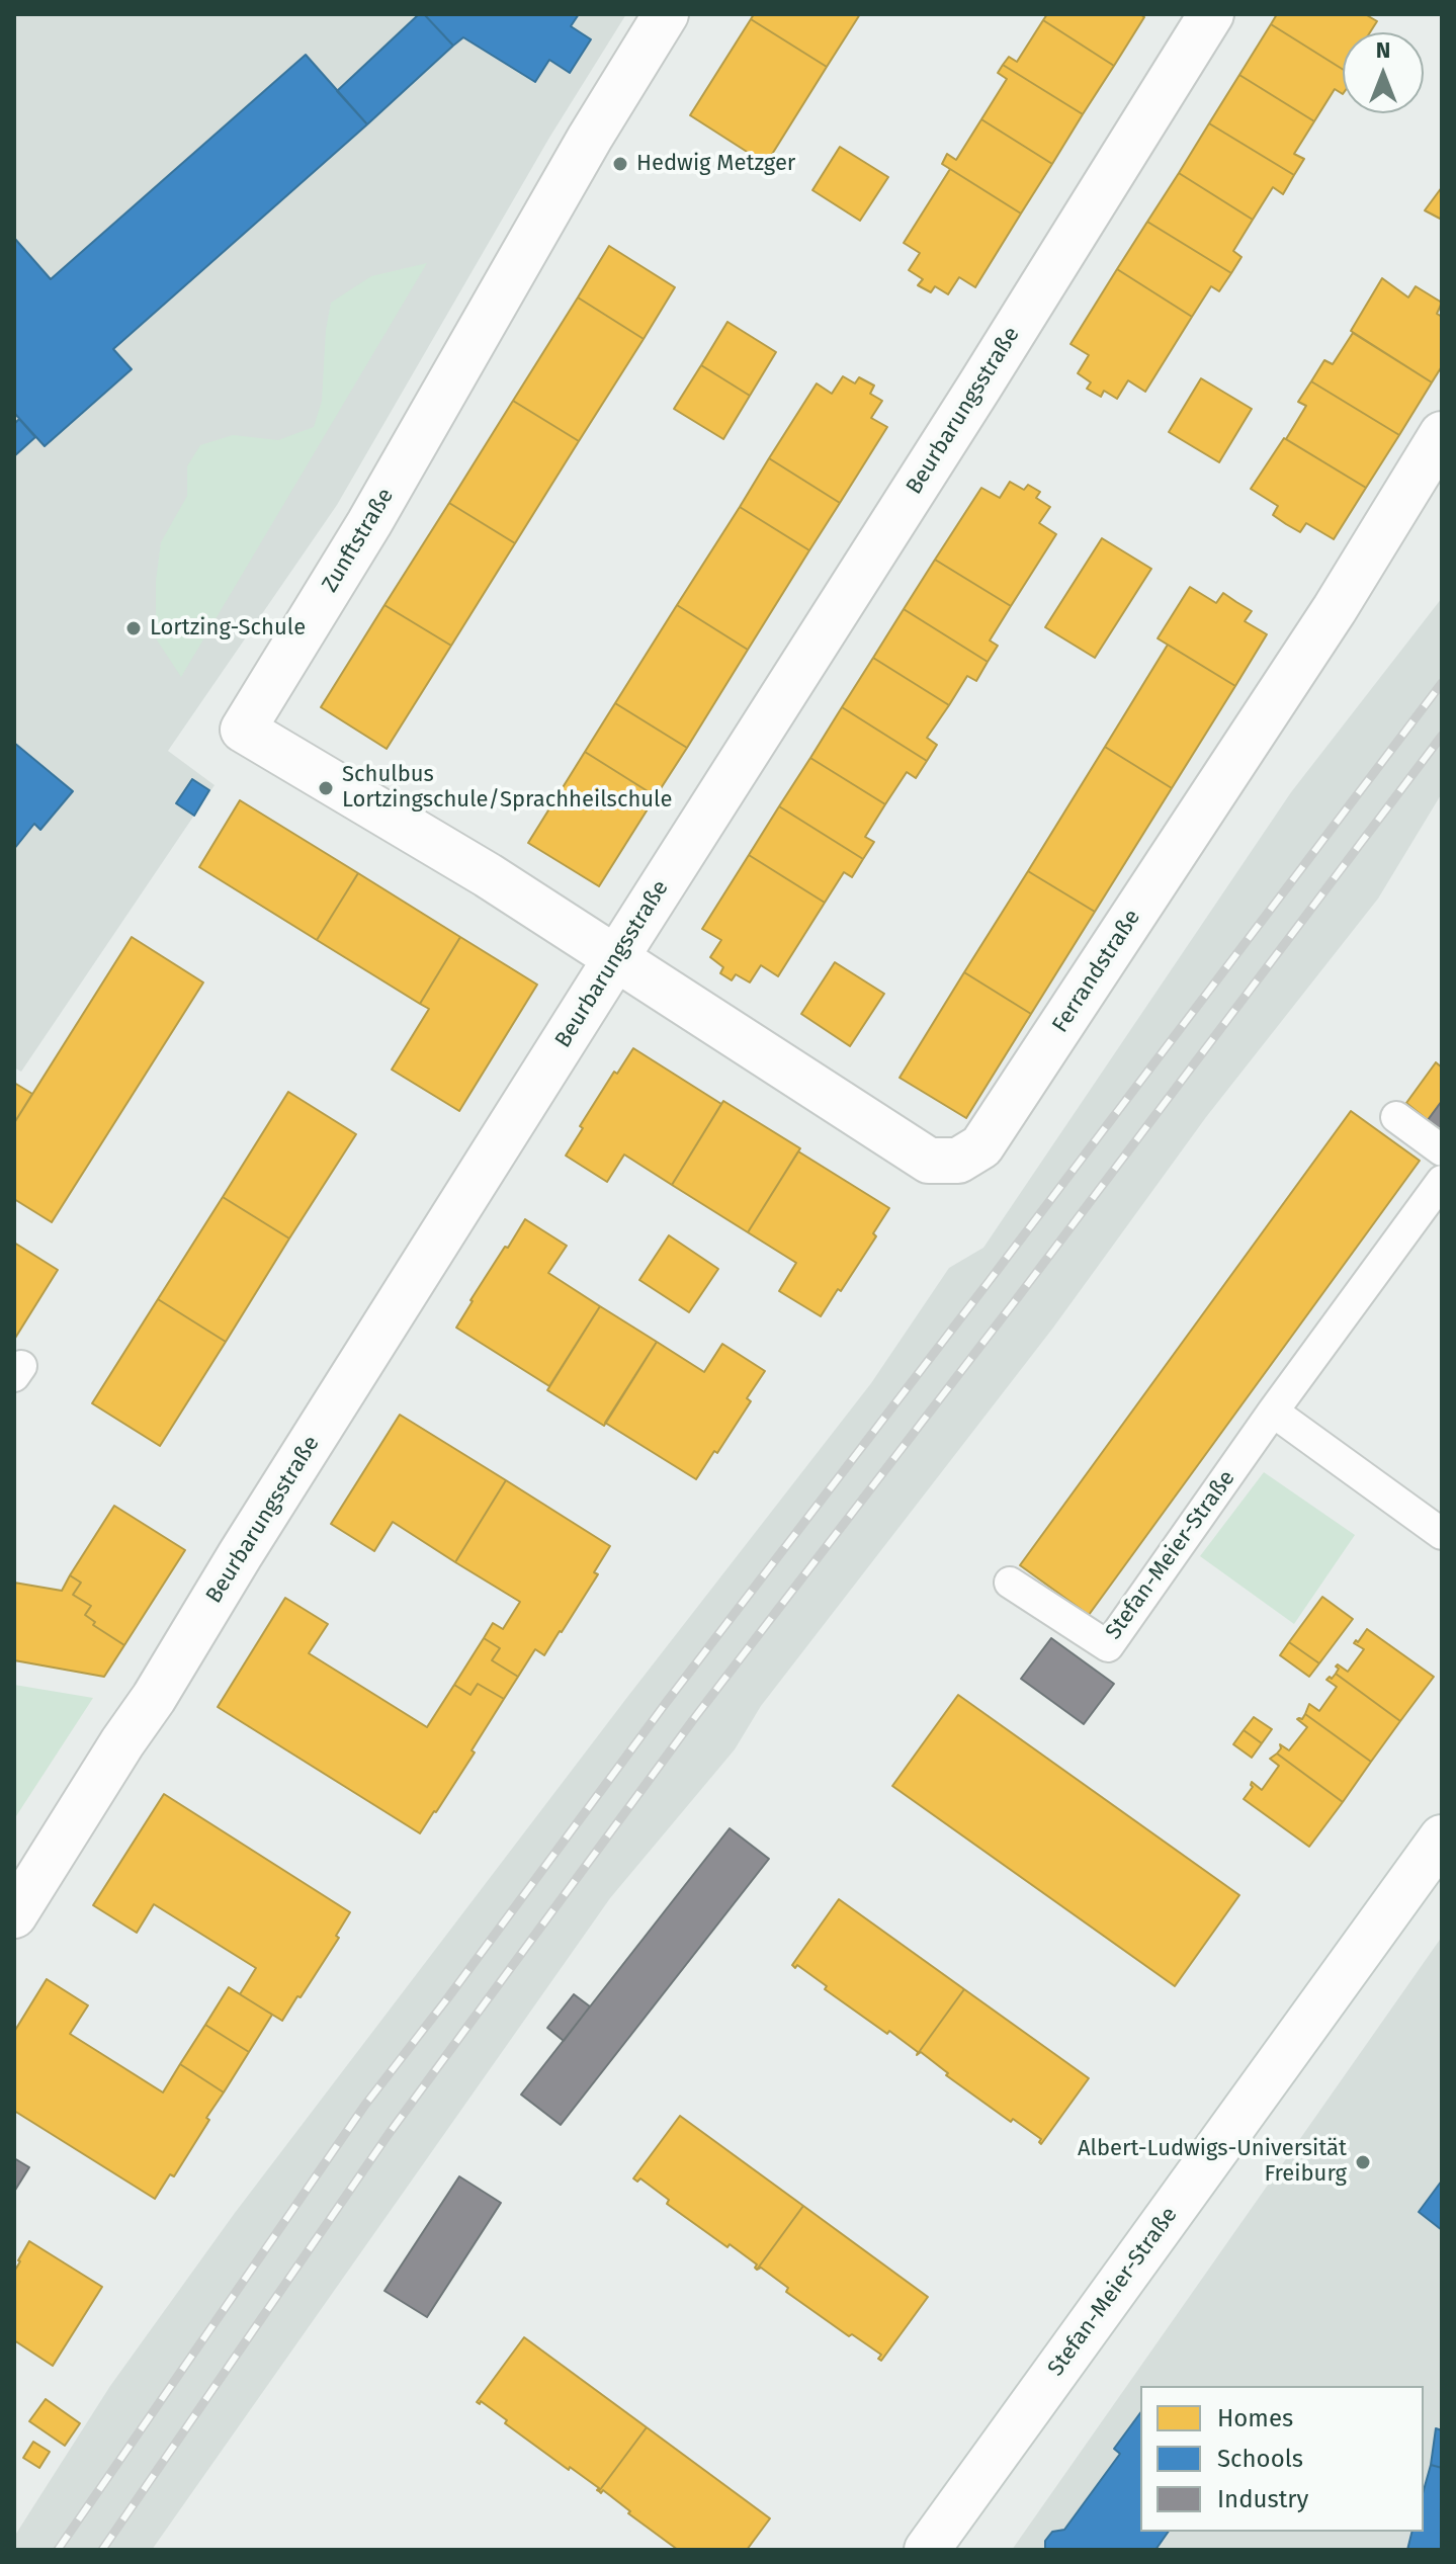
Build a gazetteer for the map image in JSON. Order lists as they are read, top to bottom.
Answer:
{
  "streets": {
    "street": [
      "Beurbarungsstraße",
      "Zunftstraße",
      "Ferrandstraße",
      "Stefan-Meier-Straße"
    ]
  },
  "crossings": [
    ["Beurbarungsstraße", "Zunftstraße"],
    ["Beurbarungsstraße", "Ferrandstraße"],
    ["Zunftstraße", "Ferrandstraße"]
  ],
  "places": [
    "Hedwig Metzger",
    "Lortzing-Schule",
    "Schulbus Lortzingschule/Sprachheilschule",
    "Albert-Ludwigs-Universität Freiburg"
  ],
  "legend": ["Homes", "Schools", "Industry"],
  "north": "top"
}
